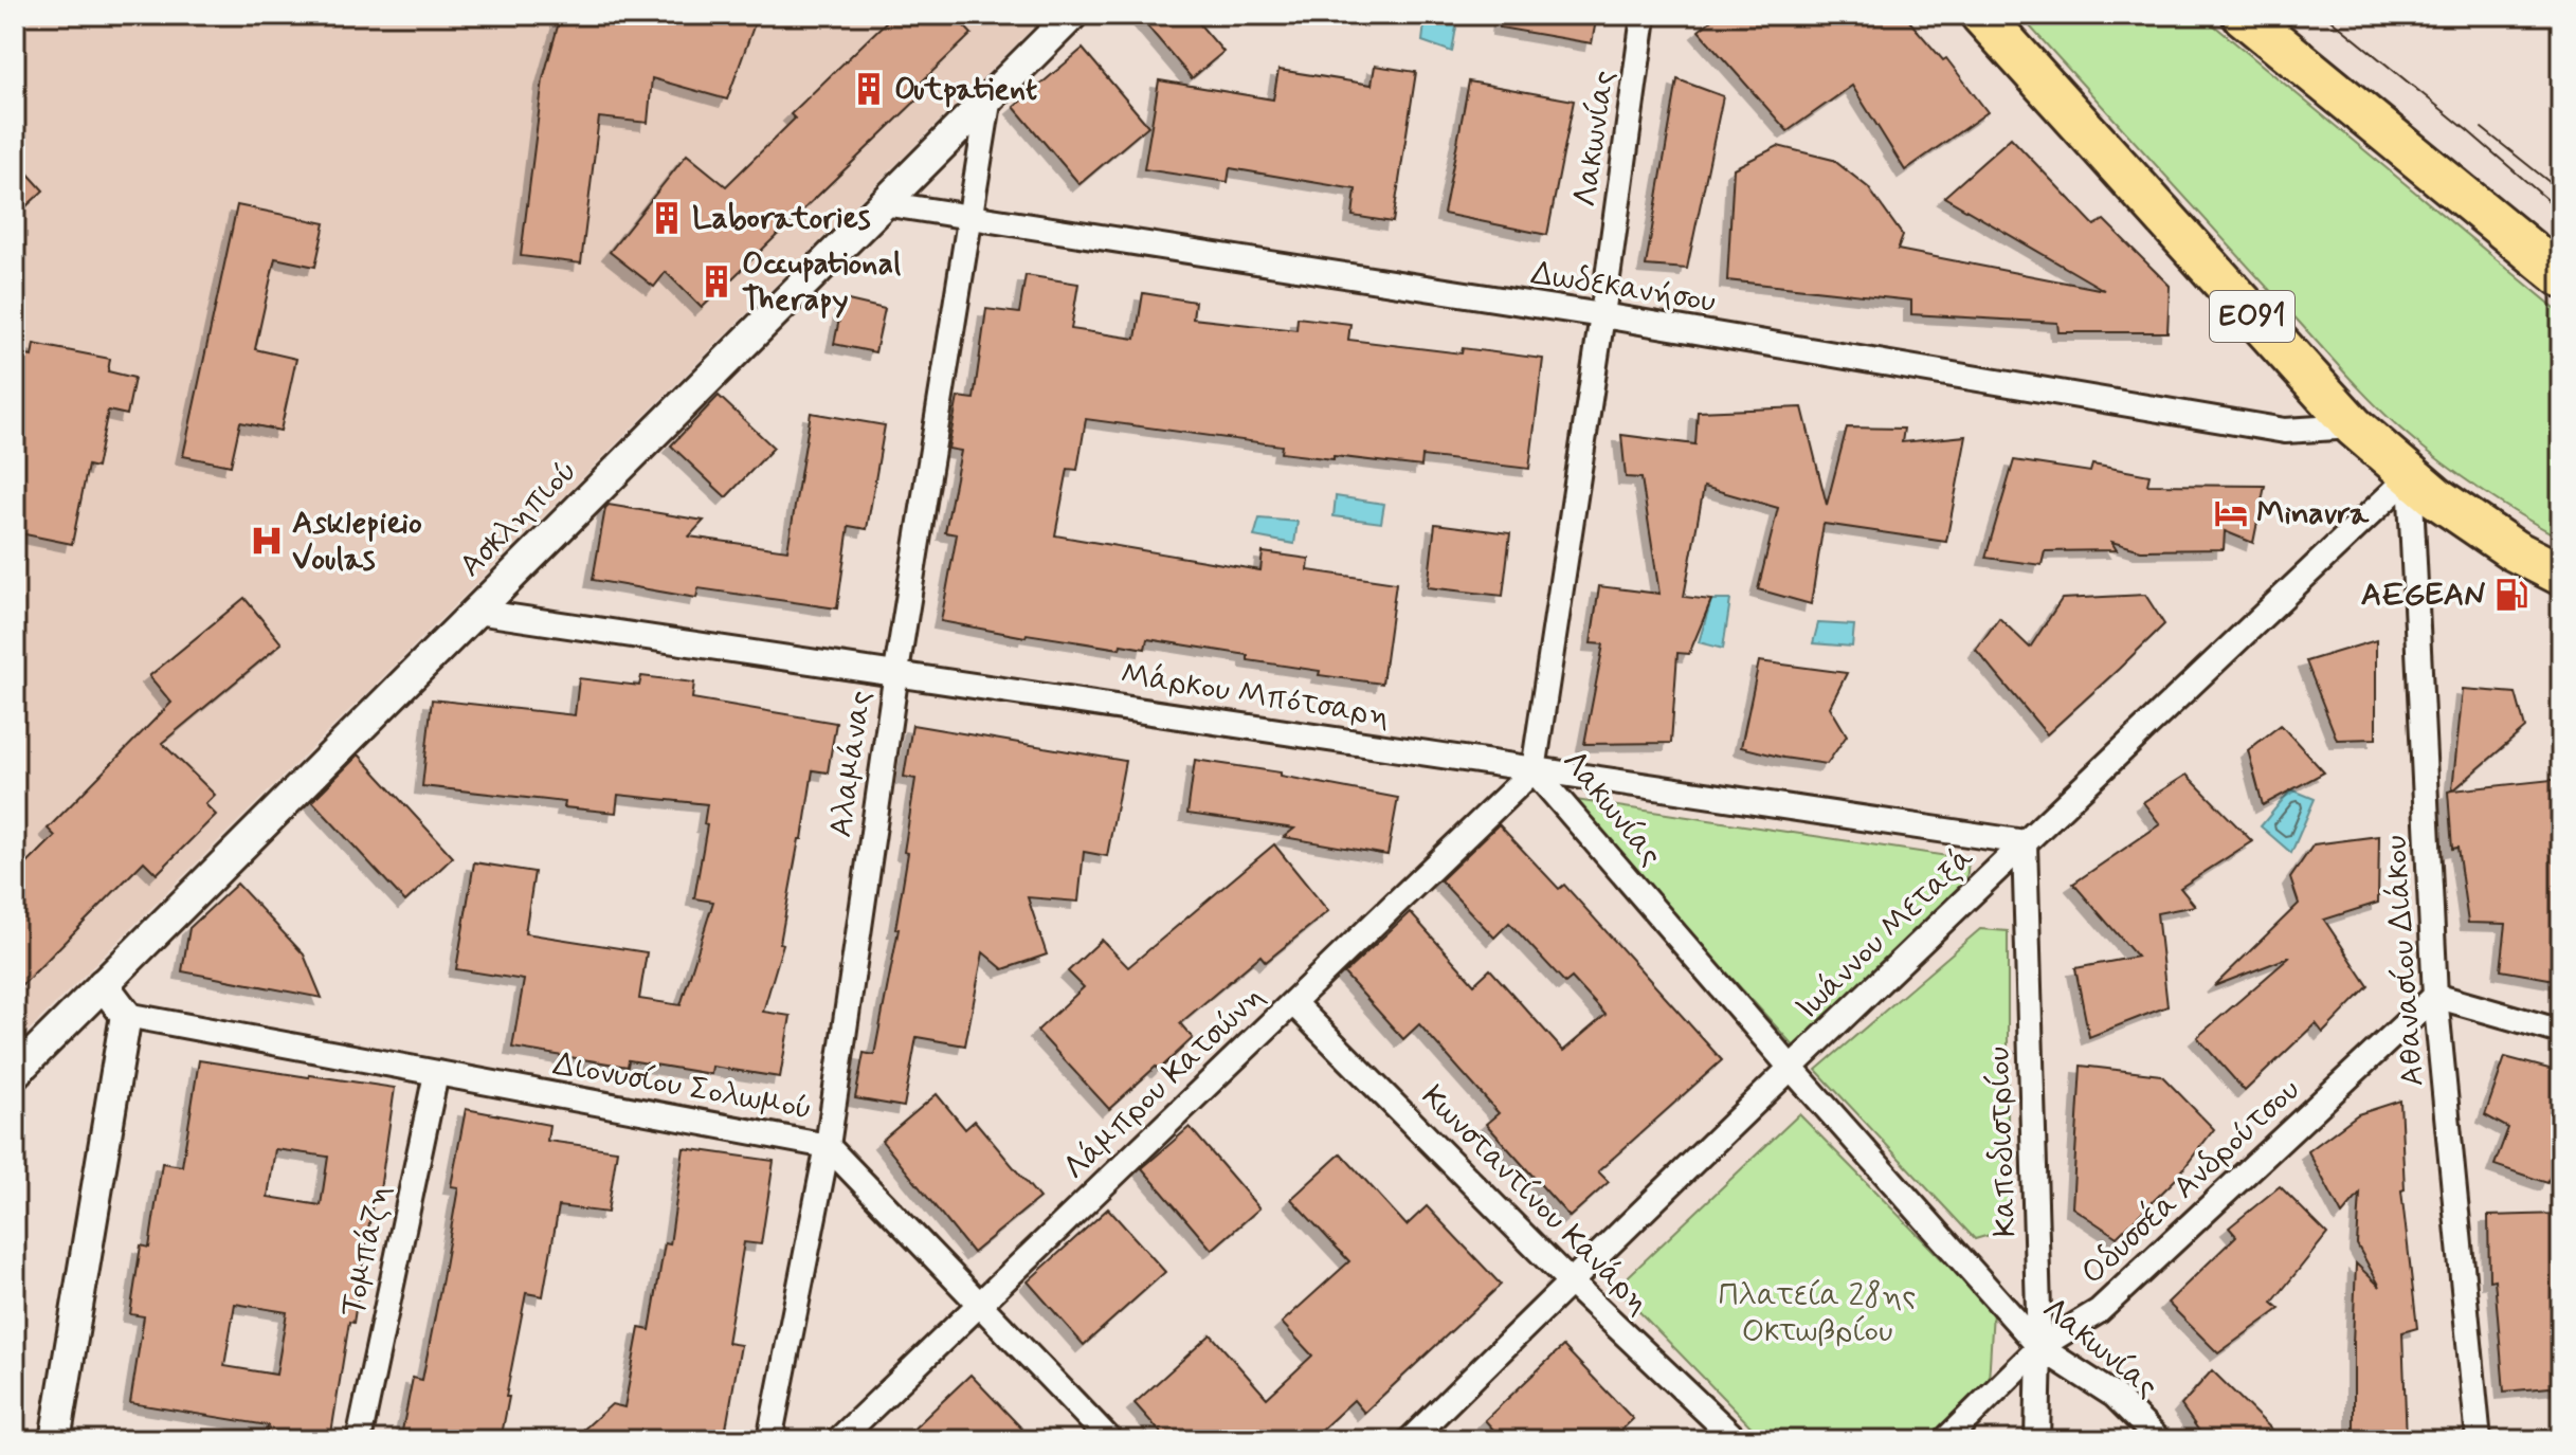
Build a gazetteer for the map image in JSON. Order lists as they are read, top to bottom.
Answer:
{
  "streets": {
    "highway": ["ΕΟ91"],
    "street": [
      "Λακωνίας",
      "Δωδεκανήσου",
      "Ασκληπιού",
      "Μάρκου Μπότσαρη",
      "Αλαμάνας",
      "Ιωάννου Μεταξά",
      "Αθανασίου Διάκου",
      "Λάμπρου Κατσώνη",
      "Διονυσίου Σολωμού",
      "Καποδιστρίου",
      "Οδυσσέα Ανδρούτσου",
      "Κωνσταντίνου Κανάρη",
      "Τομπάζη"
    ]
  },
  "crossings": [
    ["Λακωνίας", "Δωδεκανήσου"],
    ["Λακωνίας", "Μάρκου Μπότσαρη"],
    ["Λακωνίας", "Ιωάννου Μεταξά"],
    ["Λακωνίας", "Λάμπρου Κατσώνη"],
    ["Λακωνίας", "Καποδιστρίου"],
    ["Λακωνίας", "Οδυσσέα Ανδρούτσου"],
    ["Δωδεκανήσου", "ΕΟ91"],
    ["Δωδεκανήσου", "Ασκληπιού"],
    ["Δωδεκανήσου", "Αλαμάνας"],
    ["ΕΟ91", "Ιωάννου Μεταξά"],
    ["ΕΟ91", "Αθανασίου Διάκου"],
    ["Ασκληπιού", "Μάρκου Μπότσαρη"],
    ["Ασκληπιού", "Αλαμάνας"],
    ["Μάρκου Μπότσαρη", "Αλαμάνας"],
    ["Μάρκου Μπότσαρη", "Ιωάννου Μεταξά"],
    ["Μάρκου Μπότσαρη", "Λάμπρου Κατσώνη"],
    ["Μάρκου Μπότσαρη", "Καποδιστρίου"],
    ["Αλαμάνας", "Διονυσίου Σολωμού"],
    ["Ιωάννου Μεταξά", "Αθανασίου Διάκου"],
    ["Ιωάννου Μεταξά", "Καποδιστρίου"],
    ["Ιωάννου Μεταξά", "Κωνσταντίνου Κανάρη"],
    ["Αθανασίου Διάκου", "Οδυσσέα Ανδρούτσου"],
    ["Λάμπρου Κατσώνη", "Διονυσίου Σολωμού"],
    ["Λάμπρου Κατσώνη", "Κωνσταντίνου Κανάρη"],
    ["Διονυσίου Σολωμού", "Τομπάζη"],
    ["Καποδιστρίου", "Οδυσσέα Ανδρούτσου"]
  ],
  "parks": ["Πλατεία 28ης Οκτωβρίου"],
  "places": {
    "building": ["Outpatient", "Laboratories", "Occupational Therapy"],
    "hotel": ["Minavra"],
    "hospital": ["Asklepieio Voulas"],
    "fuel station": ["AEGEAN"]
  }
}
